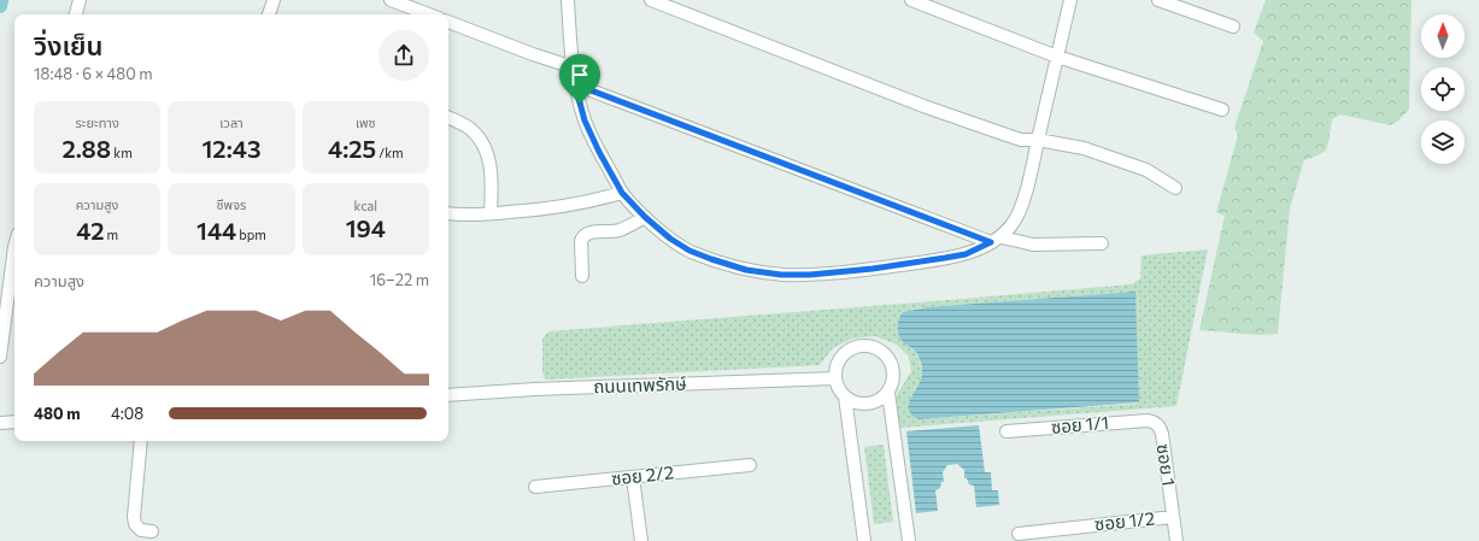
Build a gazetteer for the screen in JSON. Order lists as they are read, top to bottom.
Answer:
{
  "streets": {
    "street": [
      "ถนนเทพรักษ์",
      "ซอย 1/1",
      "ซอย 1",
      "ซอย 2/2",
      "ซอย 1/2"
    ]
  },
  "crossings": [
    ["ซอย 1/1", "ซอย 1"],
    ["ซอย 1", "ซอย 1/2"]
  ],
  "north": "top",
  "page": {
    "heading": ["วิ่งเย็น", "18:48 · 6 × 480 m"],
    "stats": [
      ["ระยะทาง", "2.88 km"],
      ["เวลา", "12:43"],
      ["เพซ", "4:25 /km"],
      ["ความสูง", "42 m"],
      ["ชีพจร", "144 bpm"],
      ["kcal", "194"]
    ],
    "chart": ["ความสูง", "16–22 m"],
    "list": [
      {
        "name": "480 m",
        "note": "4:08"
      }
    ]
  }
}
